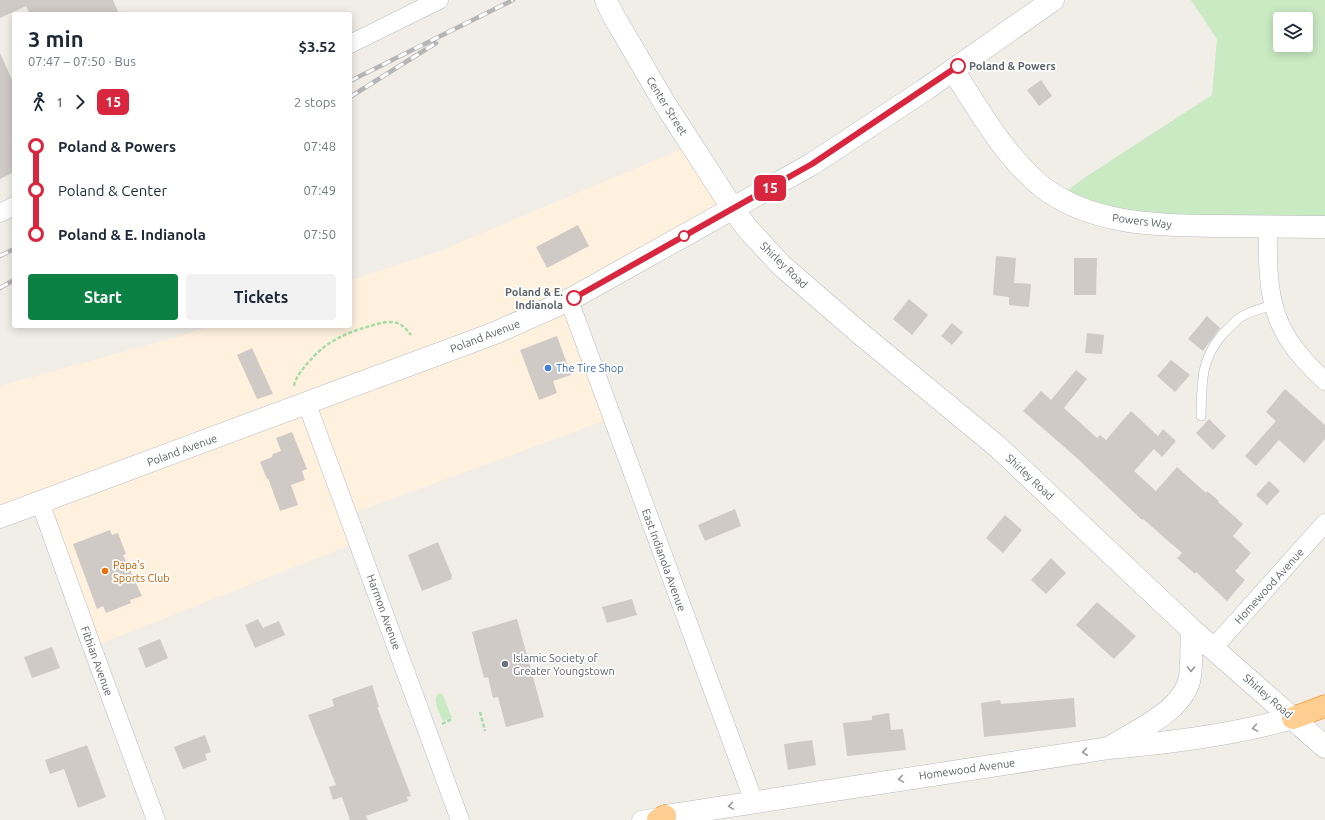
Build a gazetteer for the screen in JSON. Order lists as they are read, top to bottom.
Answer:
{
  "streets": {
    "street": [
      "Center Street",
      "Powers Way",
      "Shirley Road",
      "Poland Avenue",
      "East Indianola Avenue",
      "Homewood Avenue",
      "Harmon Avenue",
      "Fithian Avenue"
    ]
  },
  "crossings": [
    ["Center Street", "Shirley Road"],
    ["Center Street", "Poland Avenue"],
    ["Powers Way", "Poland Avenue"],
    ["Shirley Road", "Poland Avenue"],
    ["Shirley Road", "Homewood Avenue"],
    ["Poland Avenue", "East Indianola Avenue"],
    ["Poland Avenue", "Harmon Avenue"],
    ["Poland Avenue", "Fithian Avenue"],
    ["East Indianola Avenue", "Homewood Avenue"]
  ],
  "one_way": ["Homewood Avenue"],
  "places": [
    "Poland & Powers",
    "Poland & E. Indianola",
    "The Tire Shop",
    "Papa's Sports Club",
    "Islamic Society of Greater Youngstown"
  ],
  "lines": ["bus line 15"],
  "page": {
    "on_map": "15",
    "heading": ["3 min", "07:47 – 07:50 · Bus", "$3.52"],
    "legs": ["1", "15", "2 stops"],
    "list": [
      {
        "name": "Poland & Powers",
        "value": "07:48"
      },
      {
        "name": "Poland & Center",
        "value": "07:49"
      },
      {
        "name": "Poland & E. Indianola",
        "value": "07:50"
      }
    ],
    "buttons": ["Start", "Tickets"]
  }
}
